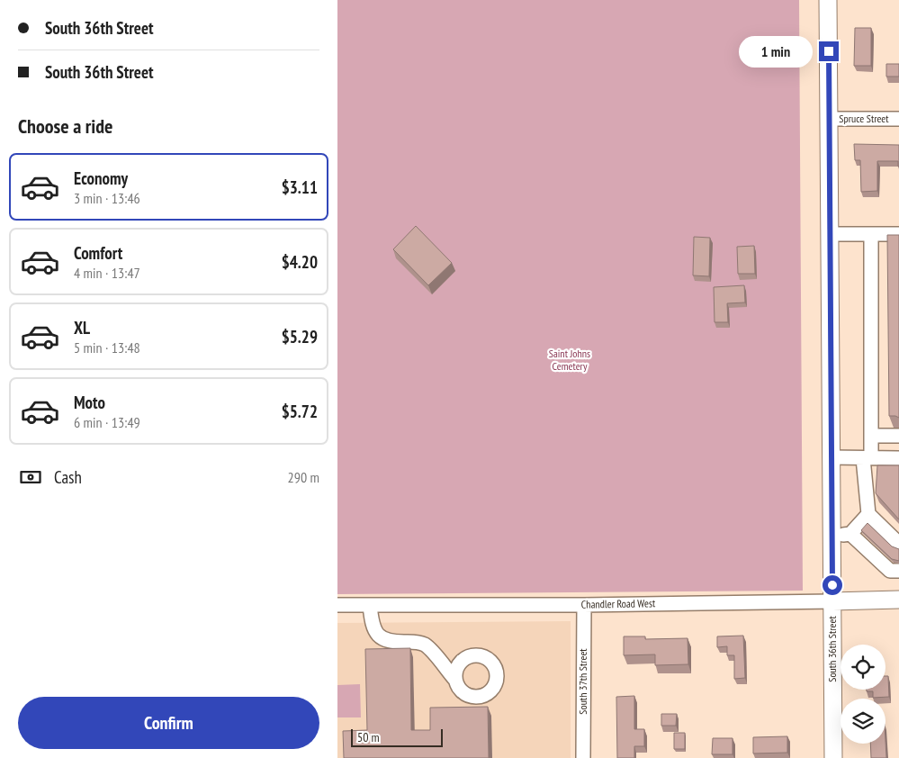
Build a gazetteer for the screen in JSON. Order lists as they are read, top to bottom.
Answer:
{
  "streets": {
    "main road": ["Chandler Road West", "South 36th Street"],
    "street": ["Spruce Street", "South 37th Street"]
  },
  "crossings": [
    ["Spruce Street", "South 36th Street"],
    ["Chandler Road West", "South 36th Street"],
    ["Chandler Road West", "South 37th Street"]
  ],
  "parks": ["Saint Johns Cemetery"],
  "scale_bar": "50 m",
  "page": {
    "banner": ["South 36th Street", "South 36th Street"],
    "bubble": "1 min",
    "heading": "Choose a ride",
    "list": [
      {
        "name": "Economy",
        "note": "3 min · 13:46",
        "value": "$3.11"
      },
      {
        "name": "Comfort",
        "note": "4 min · 13:47",
        "value": "$4.20"
      },
      {
        "name": "XL",
        "note": "5 min · 13:48",
        "value": "$5.29"
      },
      {
        "name": "Moto",
        "note": "6 min · 13:49",
        "value": "$5.72"
      }
    ],
    "pay": ["Cash", "290 m"],
    "buttons": "Confirm",
    "scale": "50 m"
  }
}
